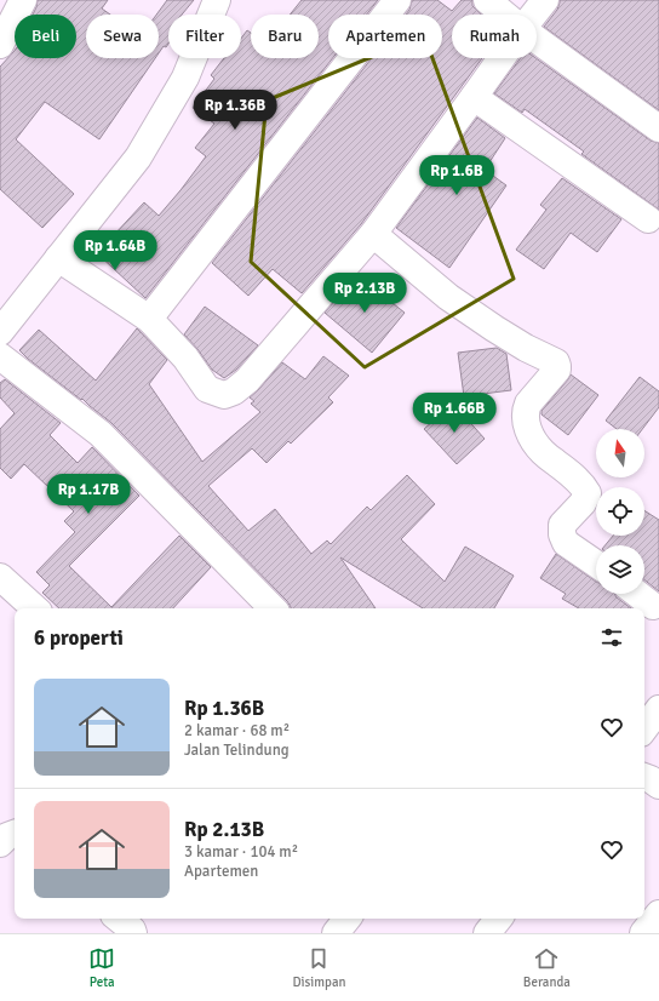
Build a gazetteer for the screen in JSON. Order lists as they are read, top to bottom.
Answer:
{
  "north": "top",
  "page": {
    "chip": [
      "Beli",
      "Sewa",
      "Filter",
      "Baru",
      "Apartemen",
      "Rumah"
    ],
    "price": [
      "Rp 1.36B",
      "Rp 1.6B",
      "Rp 1.64B",
      "Rp 2.13B",
      "Rp 1.66B",
      "Rp 1.17B"
    ],
    "heading": "6 properti",
    "list": [
      {
        "name": "Rp 1.36B",
        "note": "2 kamar · 68 m² · Jalan Telindung"
      },
      {
        "name": "Rp 2.13B",
        "note": "3 kamar · 104 m² · Apartemen"
      }
    ],
    "tabs": ["Peta", "Disimpan", "Beranda"]
  }
}
